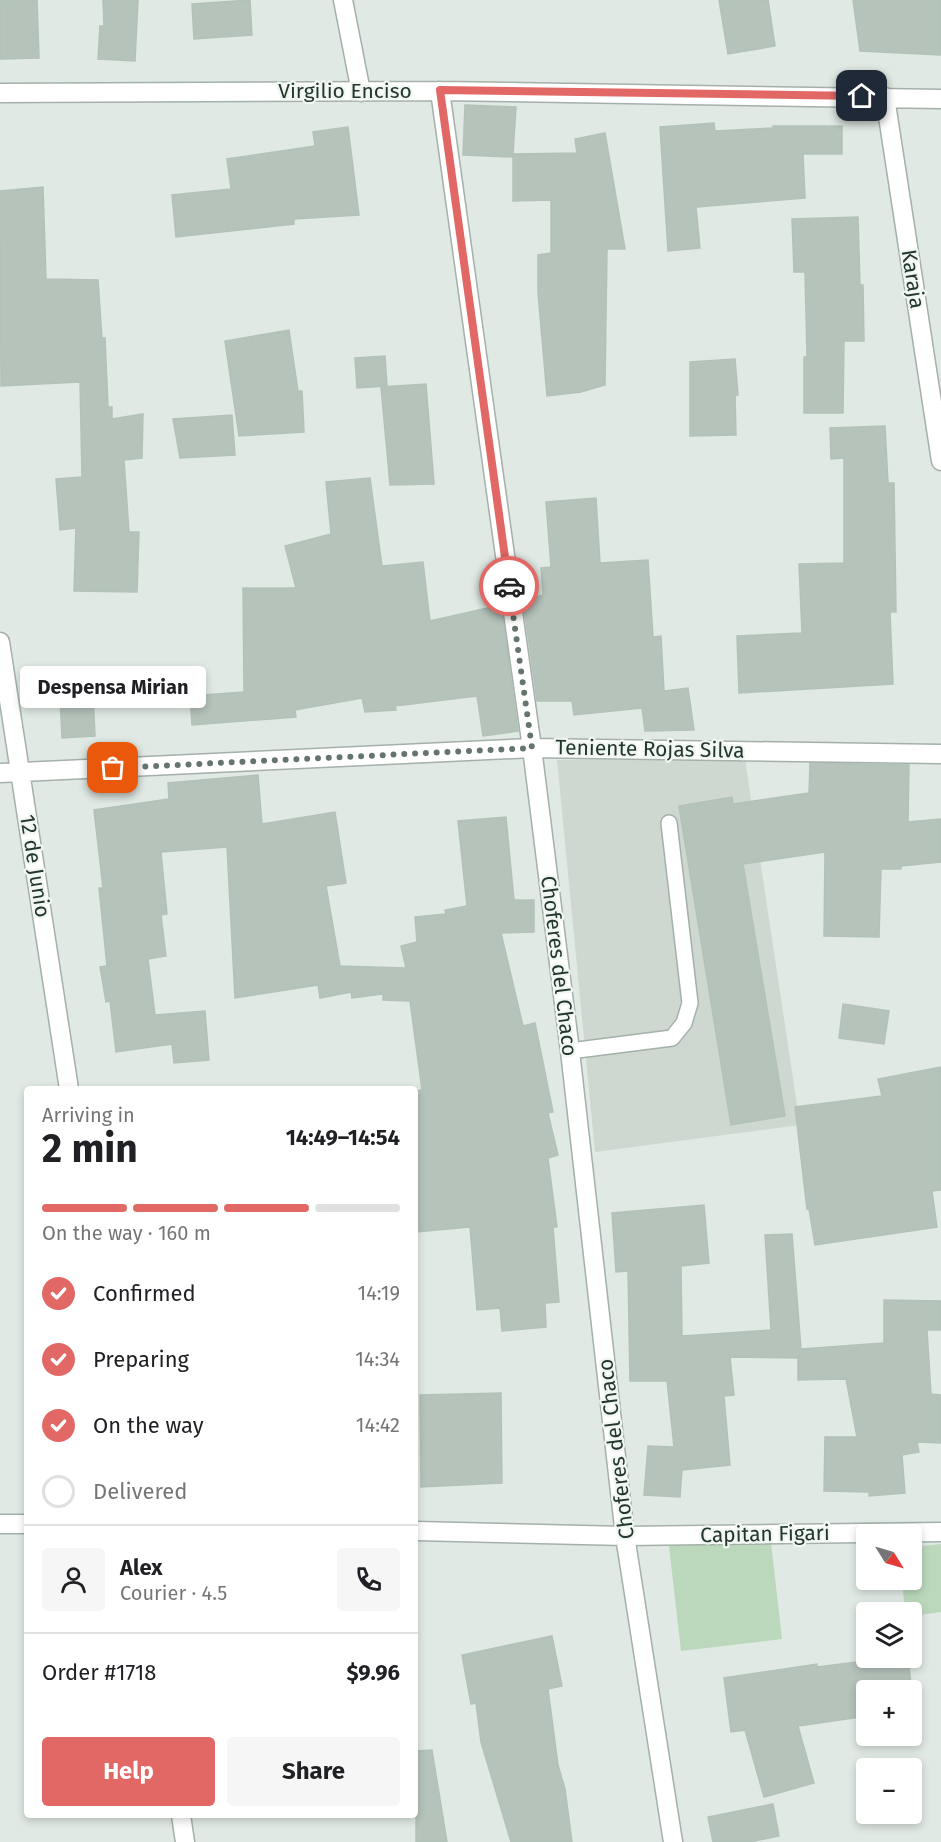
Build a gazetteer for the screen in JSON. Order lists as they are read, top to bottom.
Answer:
{
  "streets": {
    "street": [
      "Virgilio Enciso",
      "Karaja",
      "Teniente Rojas Silva",
      "12 de Junio",
      "Choferes del Chaco",
      "Capitan Figari"
    ]
  },
  "crossings": [
    ["Virgilio Enciso", "Karaja"],
    ["Virgilio Enciso", "Choferes del Chaco"],
    ["Teniente Rojas Silva", "12 de Junio"],
    ["Teniente Rojas Silva", "Choferes del Chaco"],
    ["Choferes del Chaco", "Capitan Figari"]
  ],
  "places": ["Despensa Mirian"],
  "north": "bottom right",
  "page": {
    "bubble": "Despensa Mirian",
    "heading": ["2 min", "Arriving in", "14:49–14:54"],
    "panel": [
      "Alex",
      "Courier · 4.5",
      "Order #1718",
      "$9.96"
    ],
    "bar": "On the way · 160 m",
    "list": [
      ["Confirmed", "14:19"],
      ["Preparing", "14:34"],
      ["On the way", "14:42"],
      "Delivered"
    ],
    "map_buttons": ["+", "−"],
    "buttons": ["Help", "Share"]
  }
}
